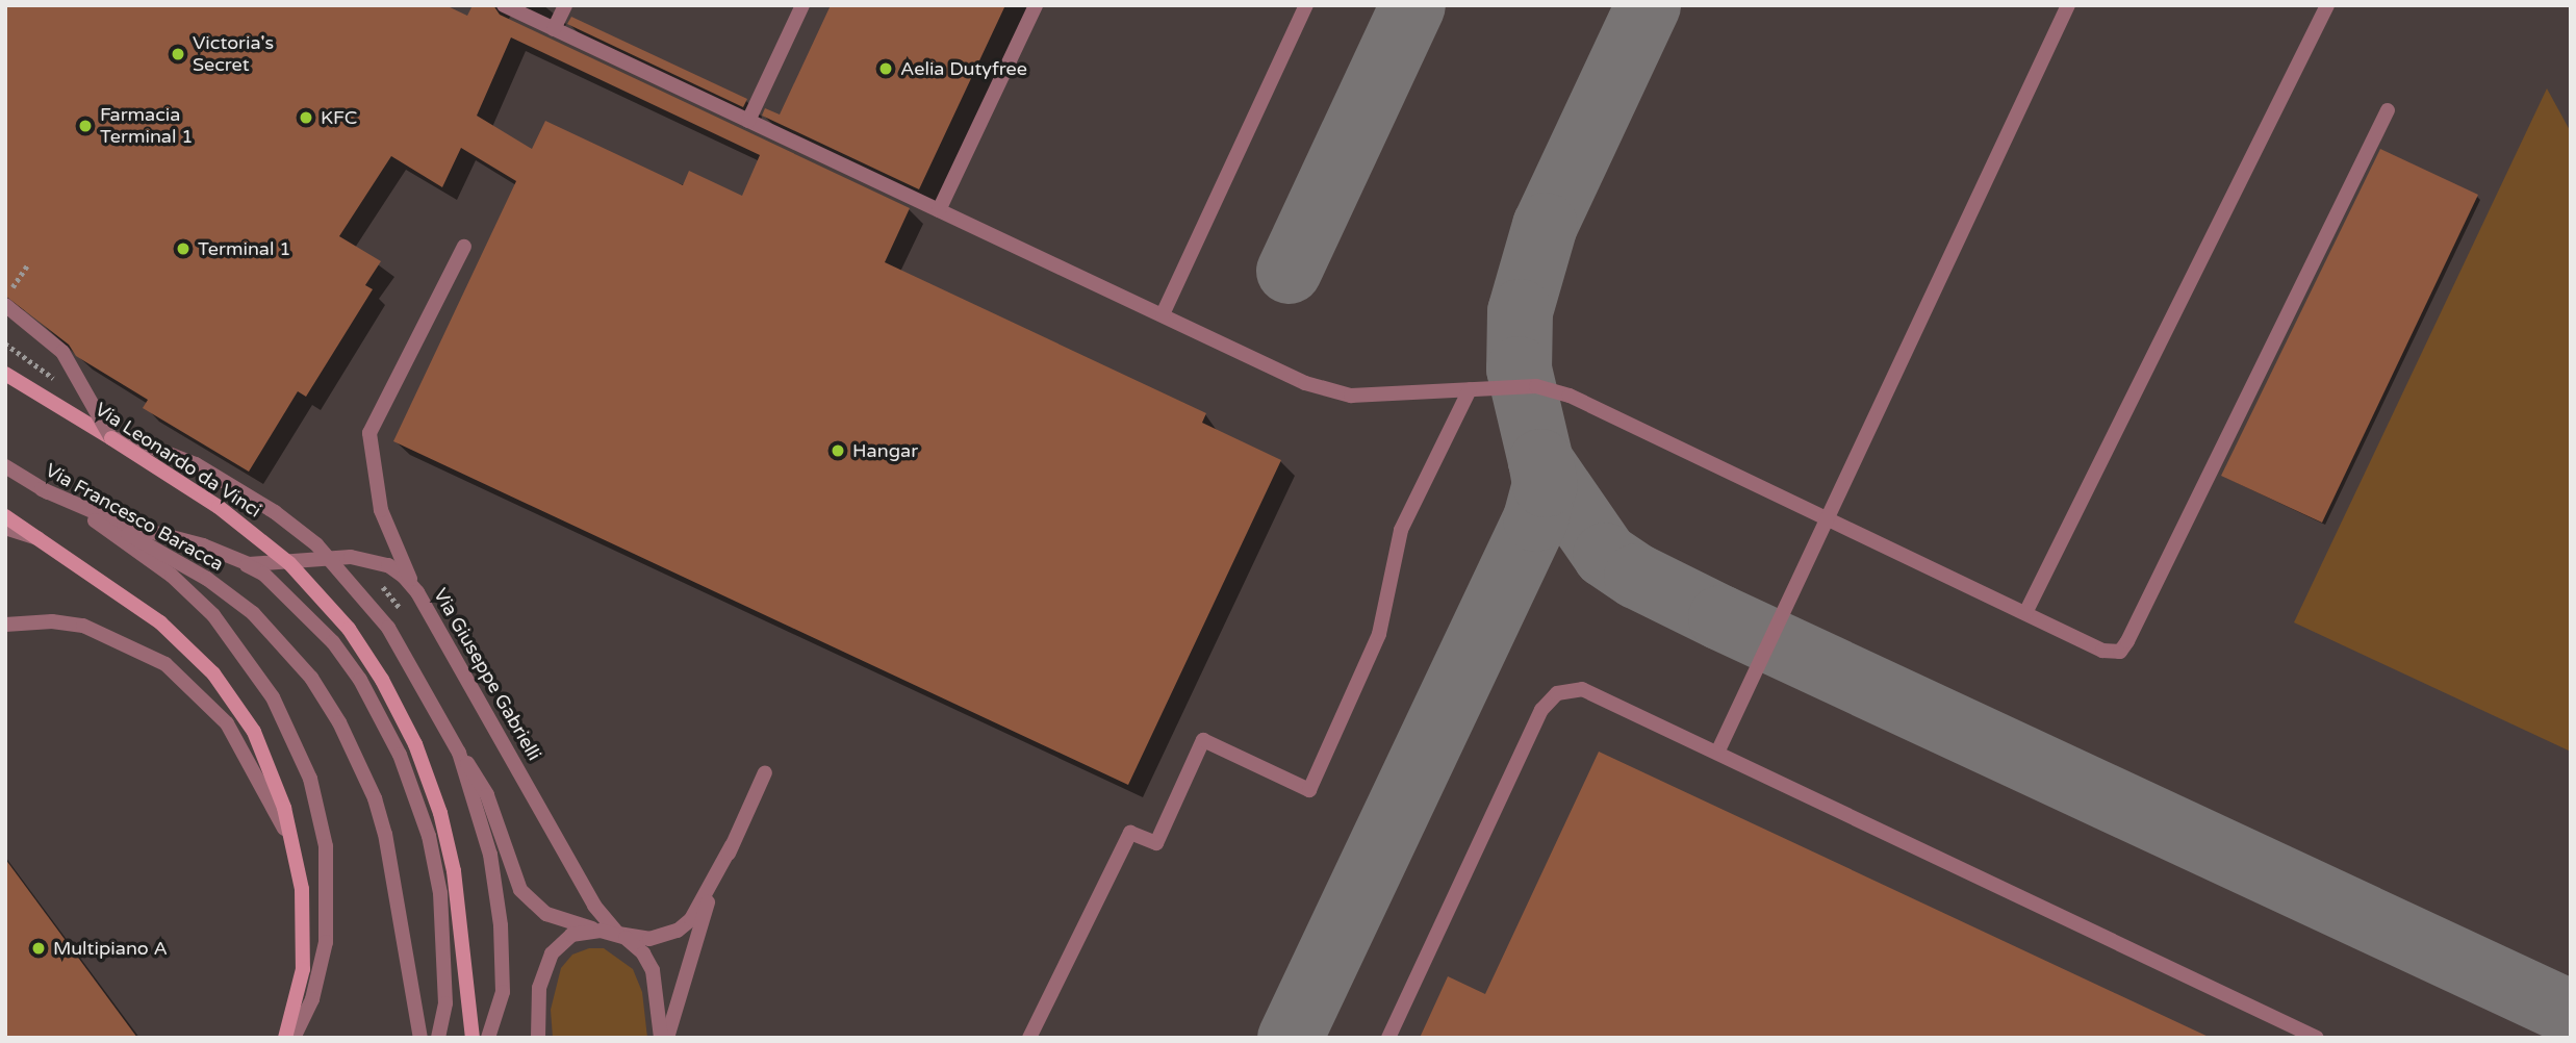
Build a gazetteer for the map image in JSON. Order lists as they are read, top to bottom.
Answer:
{
  "streets": {
    "main road": ["Via Leonardo da Vinci"],
    "street": ["Via Francesco Baracca", "Via Giuseppe Gabrielli"]
  },
  "crossings": [
    ["Via Francesco Baracca", "Via Giuseppe Gabrielli"]
  ],
  "places": [
    "Victoria's Secret",
    "Aelia Dutyfree",
    "KFC",
    "Farmacia Terminal 1",
    "Terminal 1",
    "Hangar",
    "Multipiano A"
  ]
}
